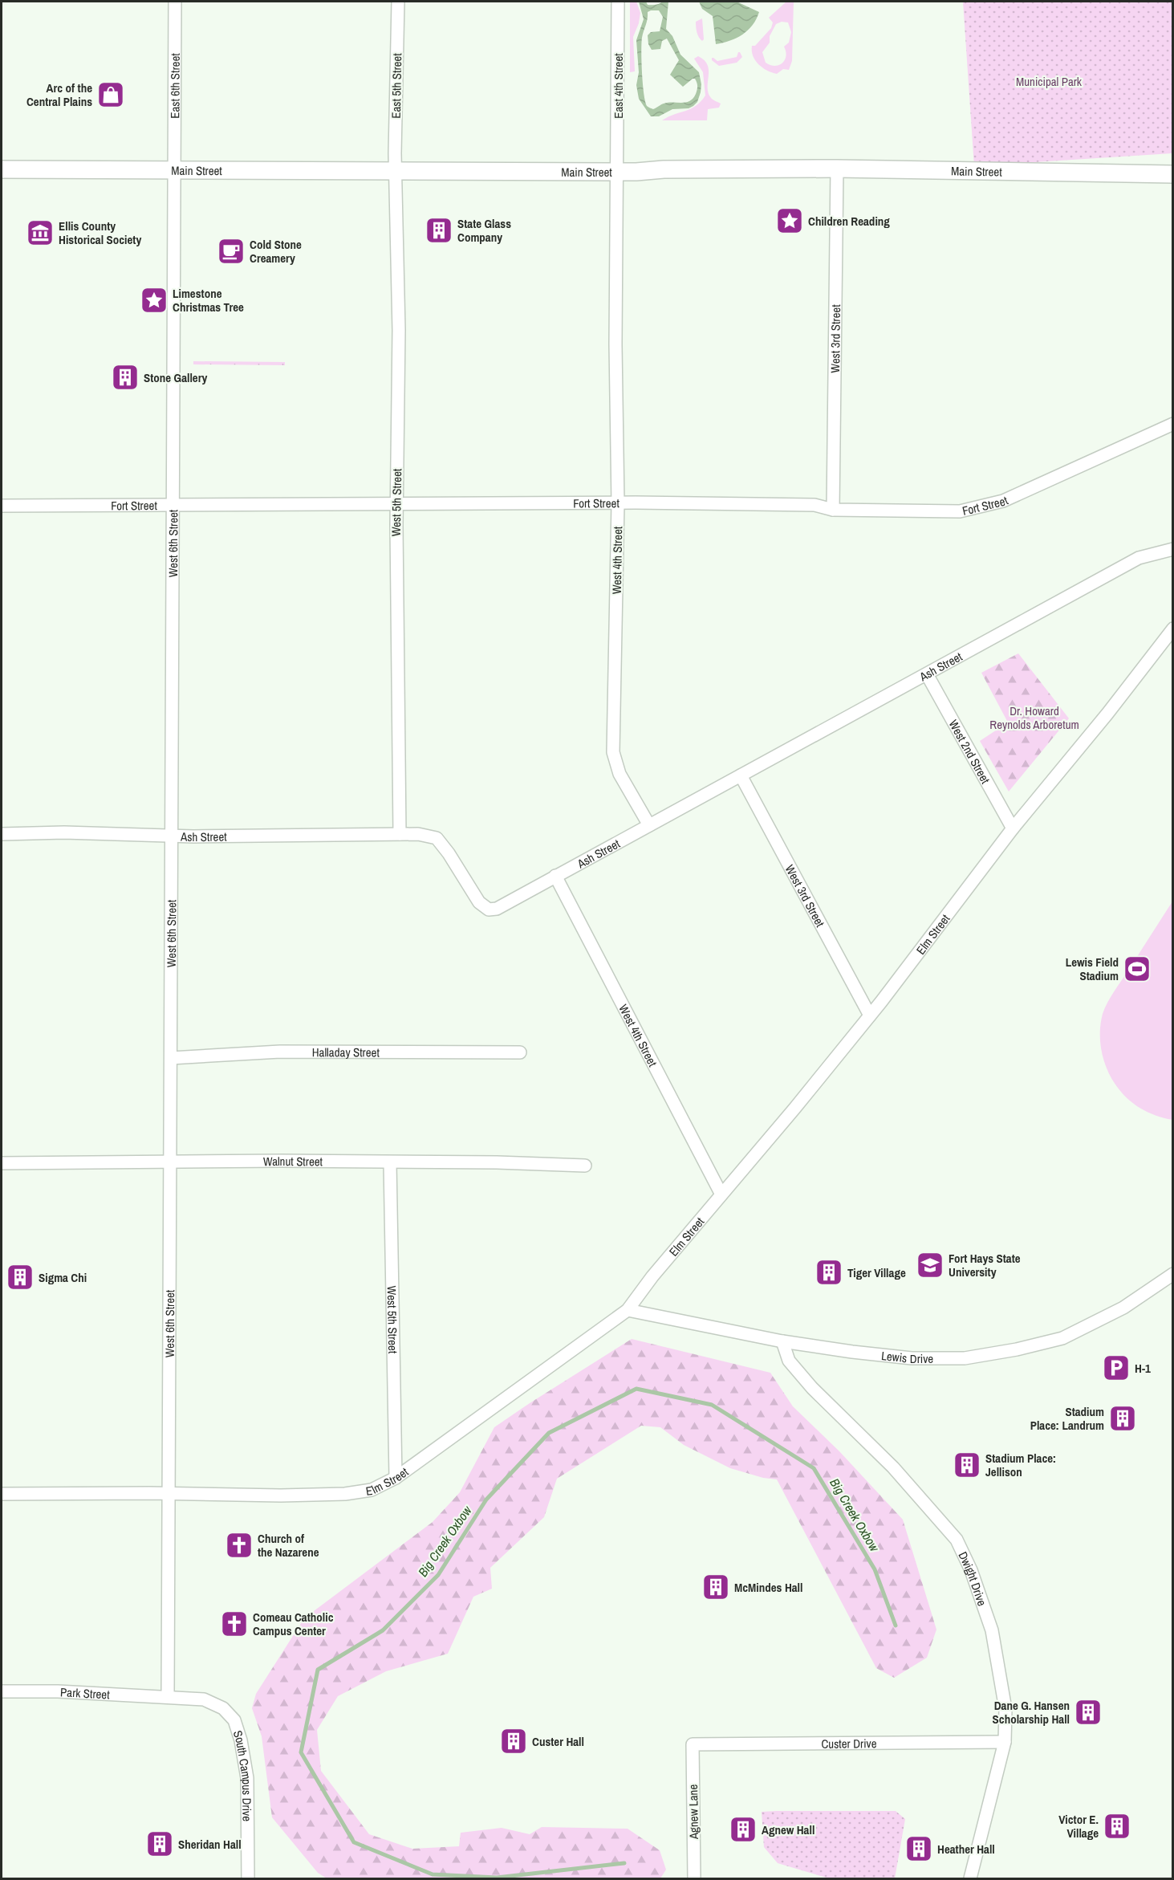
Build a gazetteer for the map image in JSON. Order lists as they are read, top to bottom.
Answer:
{
  "streets": {
    "street": [
      "East 6th Street",
      "East 5th Street",
      "East 4th Street",
      "Main Street",
      "West 3rd Street",
      "West 5th Street",
      "Fort Street",
      "West 6th Street",
      "West 4th Street",
      "Ash Street",
      "West 2nd Street",
      "Elm Street",
      "Halladay Street",
      "Walnut Street",
      "Lewis Drive",
      "Dwight Drive",
      "Park Street",
      "Custer Drive",
      "South Campus Drive",
      "Agnew Lane"
    ]
  },
  "crossings": [
    ["East 6th Street", "Main Street"],
    ["East 6th Street", "West 6th Street"],
    ["East 5th Street", "Main Street"],
    ["East 5th Street", "West 5th Street"],
    ["East 4th Street", "Main Street"],
    ["East 4th Street", "West 4th Street"],
    ["Main Street", "West 3rd Street"],
    ["Main Street", "West 5th Street"],
    ["Main Street", "West 6th Street"],
    ["Main Street", "West 4th Street"],
    ["West 3rd Street", "Fort Street"],
    ["West 3rd Street", "Ash Street"],
    ["West 3rd Street", "Elm Street"],
    ["West 5th Street", "Fort Street"],
    ["West 5th Street", "Ash Street"],
    ["West 5th Street", "Elm Street"],
    ["West 5th Street", "Walnut Street"],
    ["Fort Street", "West 6th Street"],
    ["Fort Street", "West 4th Street"],
    ["West 6th Street", "Ash Street"],
    ["West 6th Street", "Elm Street"],
    ["West 6th Street", "Halladay Street"],
    ["West 6th Street", "Walnut Street"],
    ["West 6th Street", "Park Street"],
    ["West 6th Street", "South Campus Drive"],
    ["West 4th Street", "Ash Street"],
    ["West 4th Street", "Elm Street"],
    ["Ash Street", "West 2nd Street"],
    ["West 2nd Street", "Elm Street"],
    ["Elm Street", "Lewis Drive"],
    ["Lewis Drive", "Dwight Drive"],
    ["Dwight Drive", "Custer Drive"],
    ["Park Street", "South Campus Drive"],
    ["Custer Drive", "Agnew Lane"]
  ],
  "water": ["Big Creek Oxbow"],
  "parks": ["Municipal Park", "Dr. Howard Reynolds Arboretum"],
  "places": {
    "shop": ["Arc of the Central Plains"],
    "place": ["Children Reading", "Limestone Christmas Tree"],
    "building": [
      "State Glass Company",
      "Stone Gallery",
      "Tiger Village",
      "Sigma Chi",
      "Stadium Place: Landrum",
      "Stadium Place: Jellison",
      "McMindes Hall",
      "Dane G. Hansen Scholarship Hall",
      "Custer Hall",
      "Victor E. Village",
      "Agnew Hall",
      "Sheridan Hall",
      "Heather Hall"
    ],
    "museum": ["Ellis County Historical Society"],
    "cafe": ["Cold Stone Creamery"],
    "sports": ["Lewis Field Stadium"],
    "school or university": ["Fort Hays State University"],
    "parking": ["H-1"],
    "church": ["Church of the Nazarene", "Comeau Catholic Campus Center"]
  }
}
